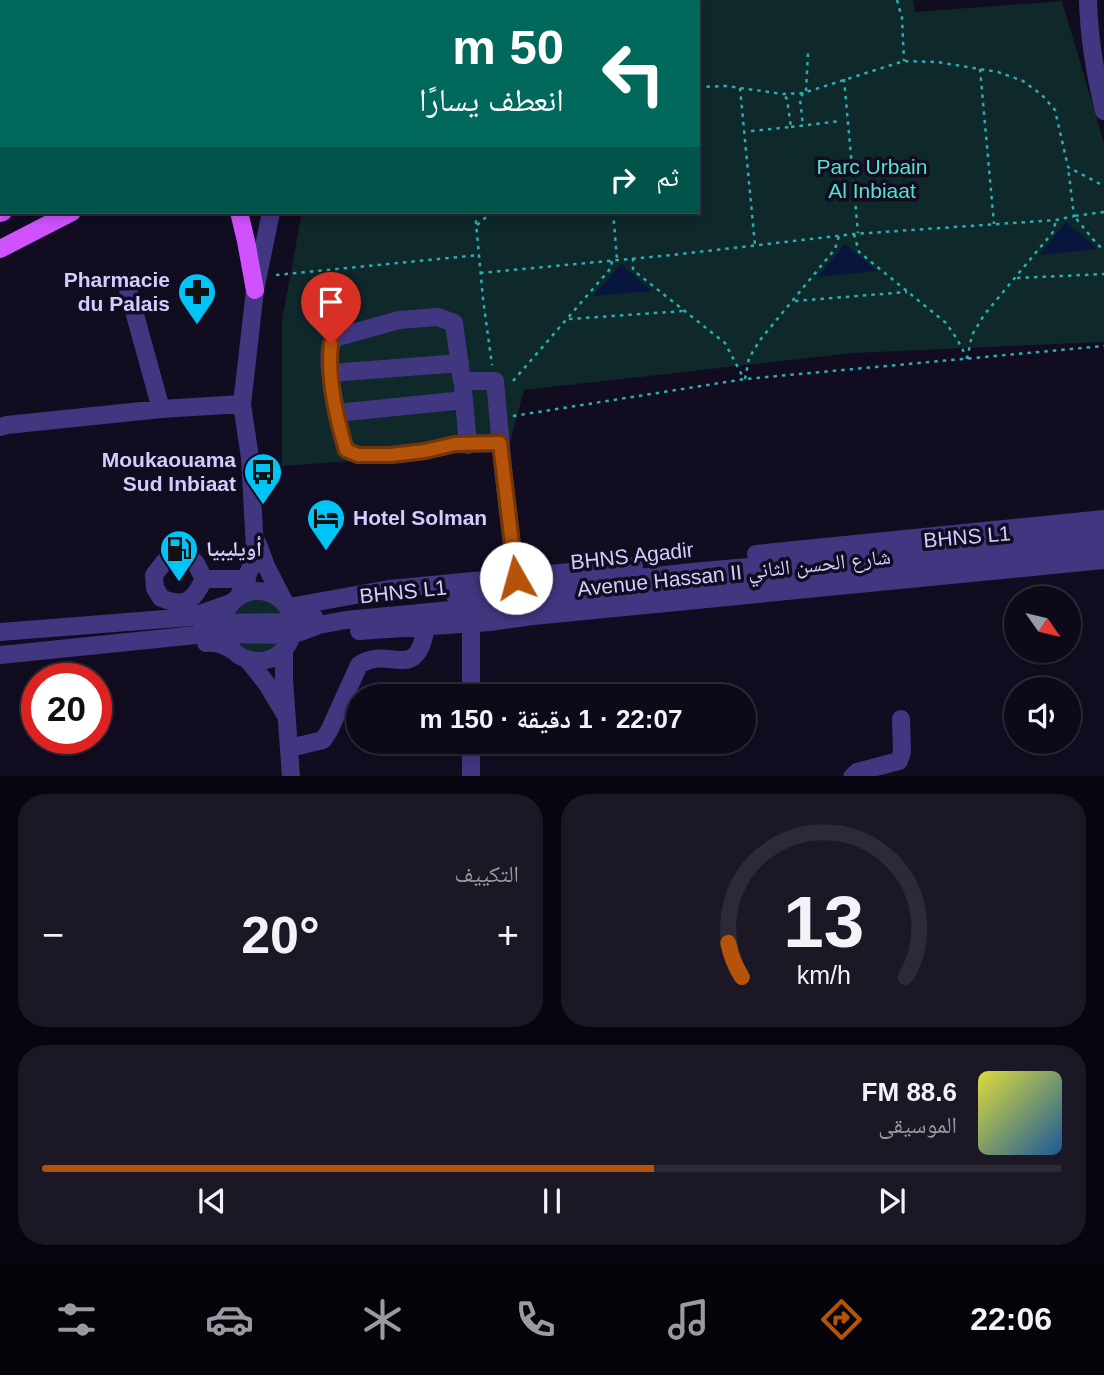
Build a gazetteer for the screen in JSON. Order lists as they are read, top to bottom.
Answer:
{
  "streets": {
    "street": ["BHNS L1", "BHNS Agadir", "Avenue Hassan II شارع الحسن الثاني"]
  },
  "crossings": [
    ["BHNS L1", "BHNS Agadir"],
    ["BHNS L1", "Avenue Hassan II شارع الحسن الثاني"],
    ["BHNS Agadir", "Avenue Hassan II شارع الحسن الثاني"]
  ],
  "parks": ["Parc Urbain Al Inbiaat"],
  "places": {
    "pharmacy": ["Pharmacie du Palais"],
    "bus stop": ["Moukaouama Sud Inbiaat"],
    "hotel": ["Hotel Solman"],
    "fuel station": ["أويليبيا"]
  },
  "north": "bottom right",
  "page": {
    "turn": ["50 m", "انعطف يسارًا"],
    "then": "ثم",
    "limit": "20",
    "trip": "22:07 · 1 دقيقة · 150 m",
    "tile": "التكييف",
    "heat": ["−", "20°", "+"],
    "song": ["88.6 FM", "الموسيقى"],
    "tabs": "22:06",
    "gauge": ["13", "km/h"]
  }
}
